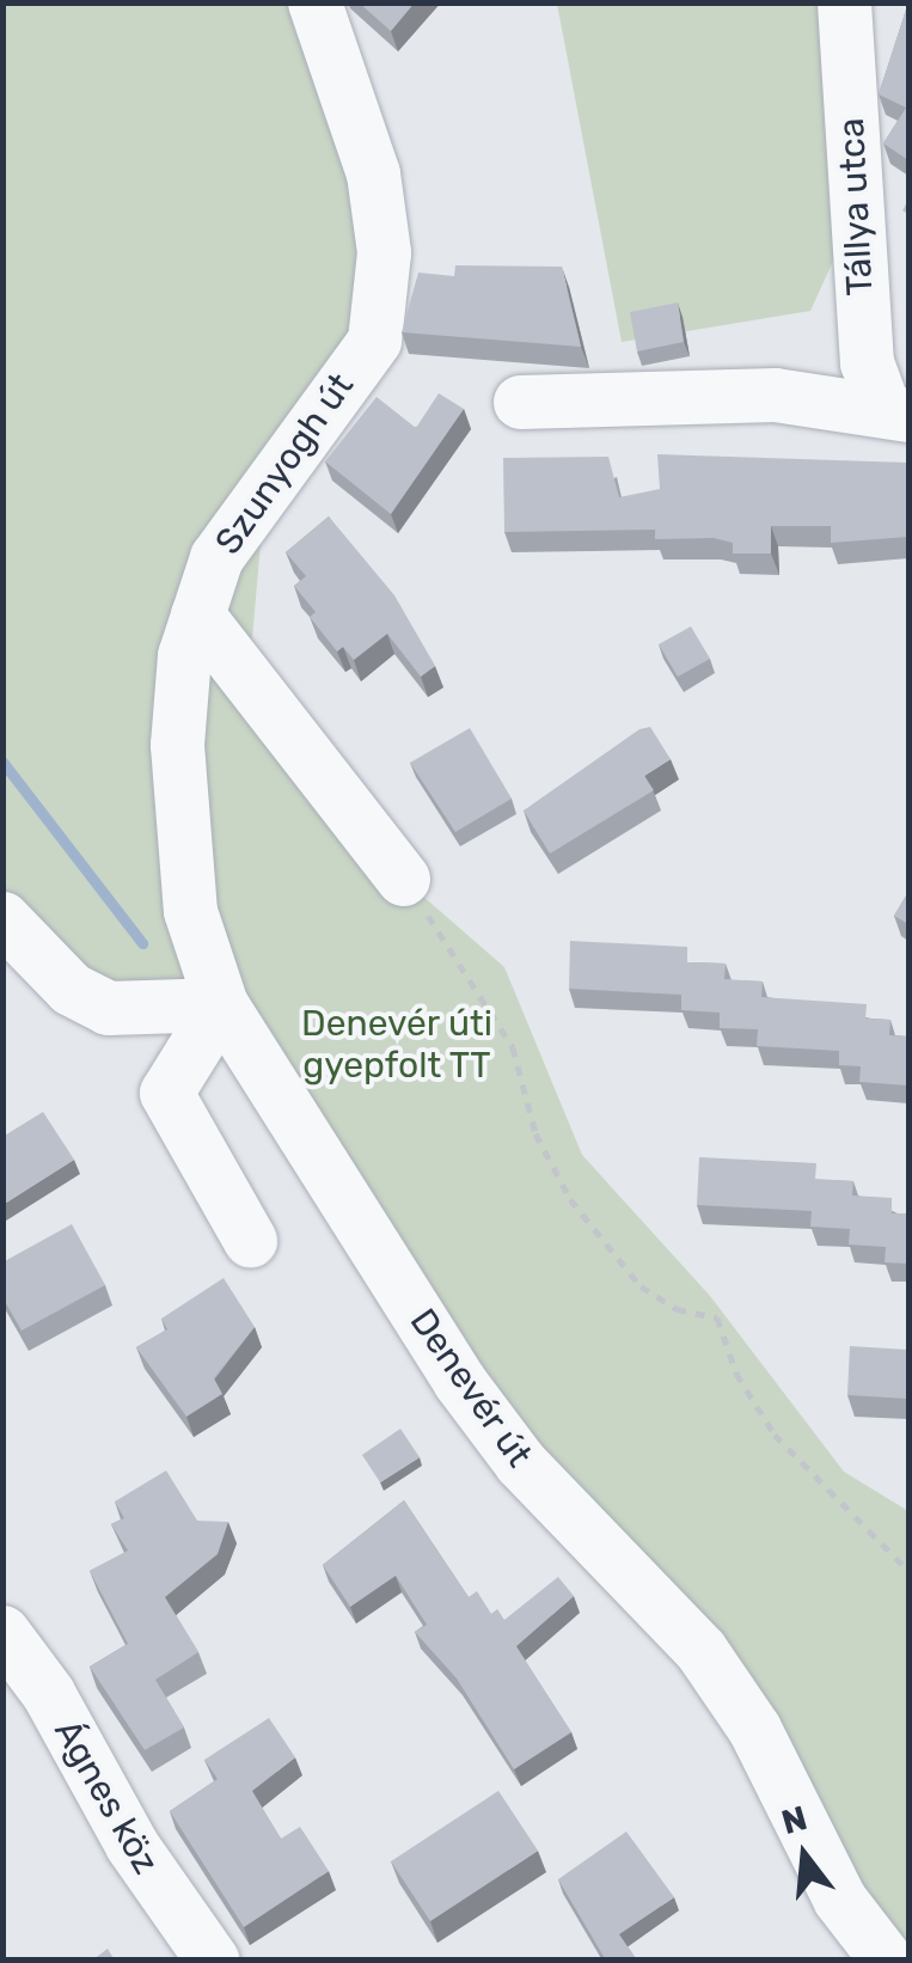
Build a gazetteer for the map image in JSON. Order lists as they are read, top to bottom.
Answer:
{
  "streets": {
    "street": [
      "Tállya utca",
      "Szunyogh út",
      "Denevér út",
      "Ágnes köz"
    ]
  },
  "crossings": [
    ["Szunyogh út", "Denevér út"]
  ],
  "parks": ["Denevér úti gyepfolt TT"],
  "north": "top"
}
